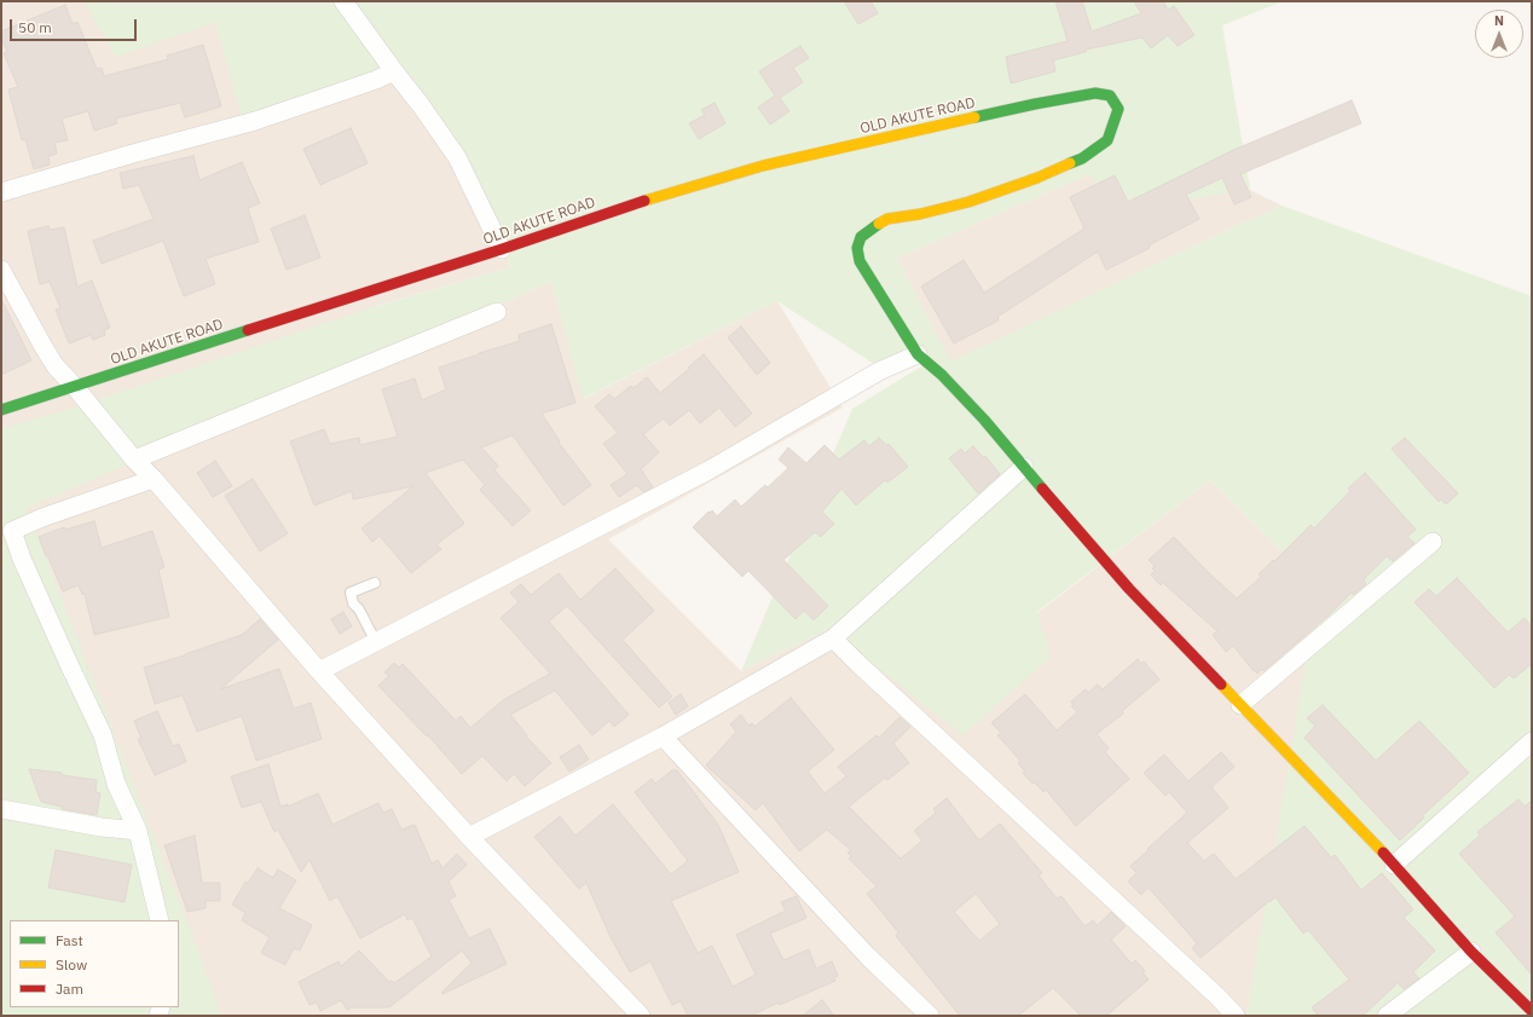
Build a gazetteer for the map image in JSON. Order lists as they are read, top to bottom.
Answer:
{
  "streets": {
    "street": ["OLD AKUTE ROAD"]
  },
  "legend": ["Fast", "Slow", "Jam"],
  "scale_bar": "50 m",
  "north": "top"
}
